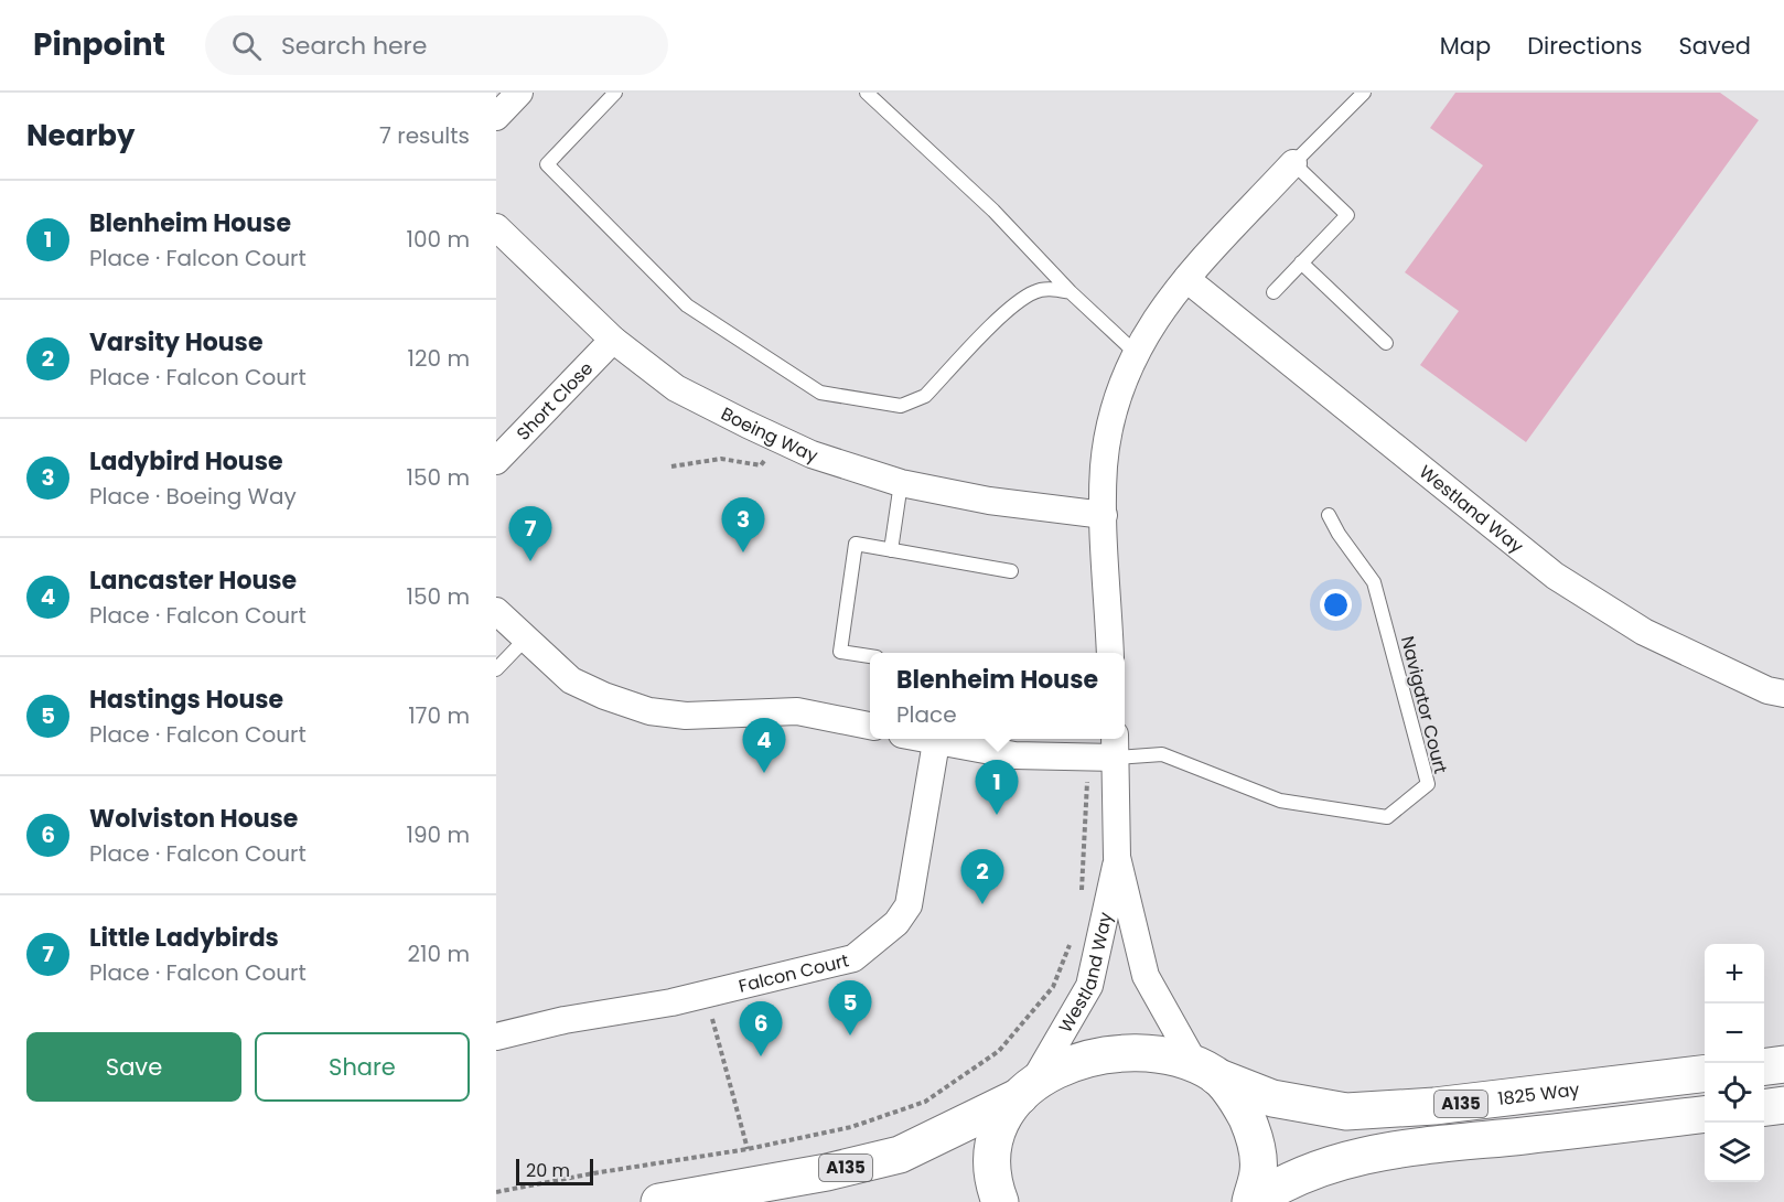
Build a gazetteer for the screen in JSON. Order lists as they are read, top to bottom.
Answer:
{
  "streets": {
    "main road": ["1825 Way", "A135"],
    "street": [
      "Short Close",
      "Boeing Way",
      "Westland Way",
      "Falcon Court"
    ],
    "lane": ["Navigator Court"]
  },
  "crossings": [
    ["Short Close", "Boeing Way"],
    ["Westland Way", "Navigator Court"],
    ["Westland Way", "1825 Way"],
    ["Westland Way", "A135"],
    ["1825 Way", "A135"]
  ],
  "scale_bar": "20 m",
  "page": {
    "header": "Pinpoint",
    "search": "Search here",
    "nav": ["Map", "Directions", "Saved"],
    "heading": ["Nearby", "7 results"],
    "list": [
      {
        "mark": "1",
        "name": "Blenheim House",
        "note": "Place · Falcon Court",
        "value": "100 m"
      },
      {
        "mark": "2",
        "name": "Varsity House",
        "note": "Place · Falcon Court",
        "value": "120 m"
      },
      {
        "mark": "3",
        "name": "Ladybird House",
        "note": "Place · Boeing Way",
        "value": "150 m"
      },
      {
        "mark": "4",
        "name": "Lancaster House",
        "note": "Place · Falcon Court",
        "value": "150 m"
      },
      {
        "mark": "5",
        "name": "Hastings House",
        "note": "Place · Falcon Court",
        "value": "170 m"
      },
      {
        "mark": "6",
        "name": "Wolviston House",
        "note": "Place · Falcon Court",
        "value": "190 m"
      },
      {
        "mark": "7",
        "name": "Little Ladybirds",
        "note": "Place · Falcon Court",
        "value": "210 m"
      }
    ],
    "pins": [
      "3",
      "7",
      "4",
      "1",
      "2",
      "5",
      "6"
    ],
    "popup": ["Blenheim House", "Place"],
    "map_buttons": ["+", "−"],
    "buttons": ["Save", "Share"],
    "scale": "20 m"
  }
}
